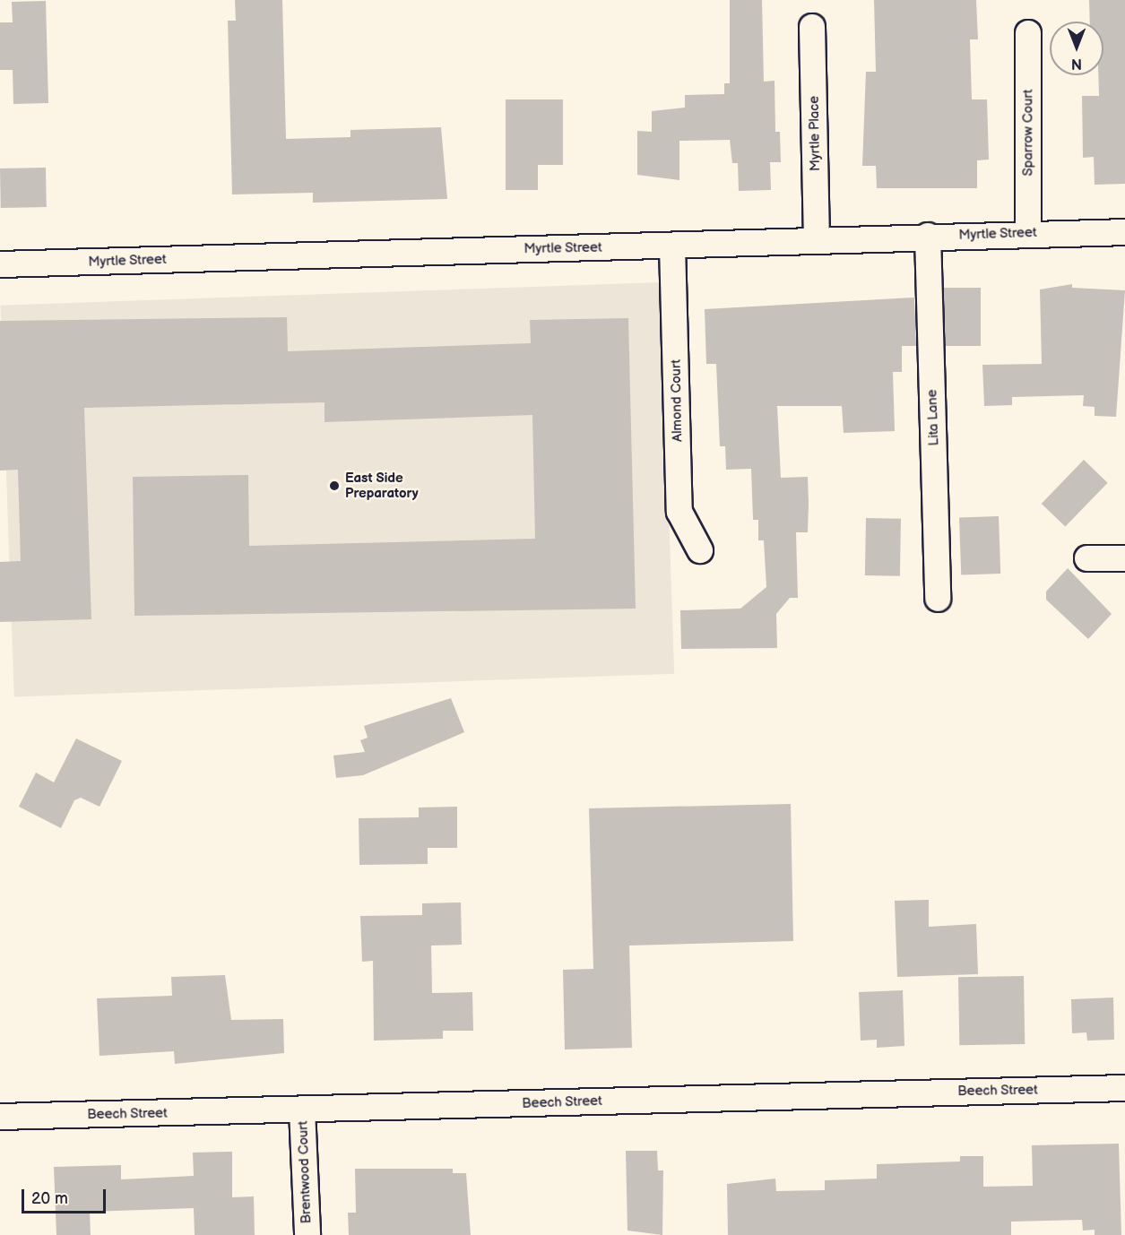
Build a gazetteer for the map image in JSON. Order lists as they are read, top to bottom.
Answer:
{
  "streets": {
    "street": [
      "Sparrow Court",
      "Myrtle Place",
      "Myrtle Street",
      "Almond Court",
      "Lita Lane",
      "Beech Street",
      "Brentwood Court"
    ]
  },
  "crossings": [
    ["Sparrow Court", "Myrtle Street"],
    ["Myrtle Place", "Myrtle Street"],
    ["Myrtle Street", "Almond Court"],
    ["Myrtle Street", "Lita Lane"],
    ["Beech Street", "Brentwood Court"]
  ],
  "places": ["East Side Preparatory"],
  "scale_bar": "20 m",
  "north": "bottom"
}
